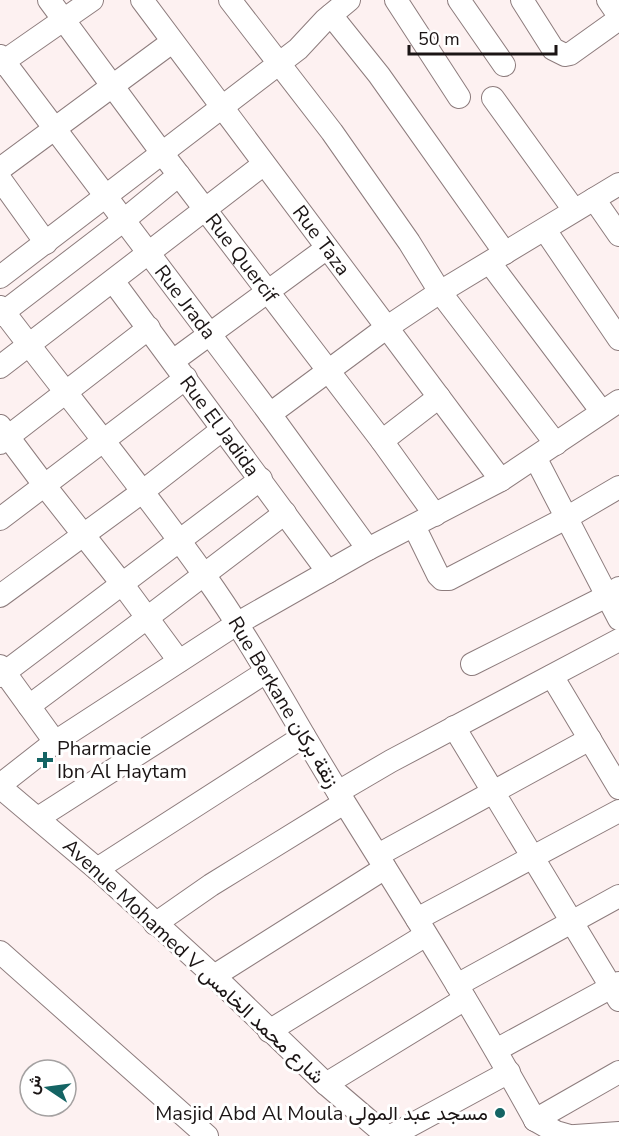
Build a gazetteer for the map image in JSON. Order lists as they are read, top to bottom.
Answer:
{
  "streets": {
    "street": [
      "Rue Taza",
      "Rue Quercif",
      "Rue Jrada",
      "Rue El Jadida",
      "Rue Berkane زنقة بركان",
      "Avenue Mohamed V شارع محمد الخامس"
    ]
  },
  "places": {
    "health": ["Pharmacie Ibn Al Haytam"],
    "other": ["Masjid Abd Al Moula مسجد عبد المولى"]
  },
  "scale_bar": "50 m",
  "north": "left"
}
